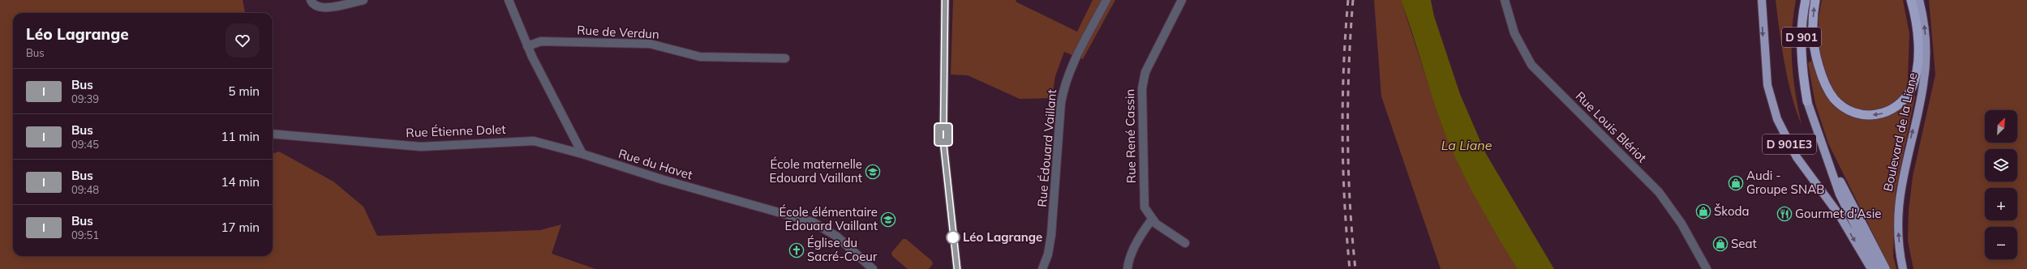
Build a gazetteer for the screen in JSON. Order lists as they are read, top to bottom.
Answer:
{
  "streets": {
    "highway": ["D 901"],
    "main road": ["Boulevard de la Liane", "D 901E3"],
    "street": [
      "Rue de Verdun",
      "Rue Louis Blériot",
      "Rue Étienne Dolet",
      "Rue René Cassin",
      "Rue Édouard Vaillant",
      "Rue du Havet"
    ]
  },
  "crossings": [
    ["Rue Étienne Dolet", "Rue du Havet"]
  ],
  "one_way": ["Boulevard de la Liane"],
  "water": ["La Liane"],
  "places": {
    "school or university": ["École maternelle Edouard Vaillant", "École élémentaire Edouard Vaillant"],
    "shop": ["Audi - Groupe SNAB", "Škoda", "Seat"],
    "restaurant": ["Gourmet d'Asie"],
    "other": ["Léo Lagrange"],
    "church": ["Église du Sacré-Coeur"]
  },
  "lines": ["bus line I"],
  "north": "top right",
  "page": {
    "on_map": "I",
    "heading": ["Léo Lagrange", "Bus"],
    "list": [
      {
        "mark": "I",
        "name": "Bus",
        "note": "09:39",
        "value": "5 min"
      },
      {
        "mark": "I",
        "name": "Bus",
        "note": "09:45",
        "value": "11 min"
      },
      {
        "mark": "I",
        "name": "Bus",
        "note": "09:48",
        "value": "14 min"
      },
      {
        "mark": "I",
        "name": "Bus",
        "note": "09:51",
        "value": "17 min"
      }
    ],
    "map_buttons": ["+", "−"]
  }
}
